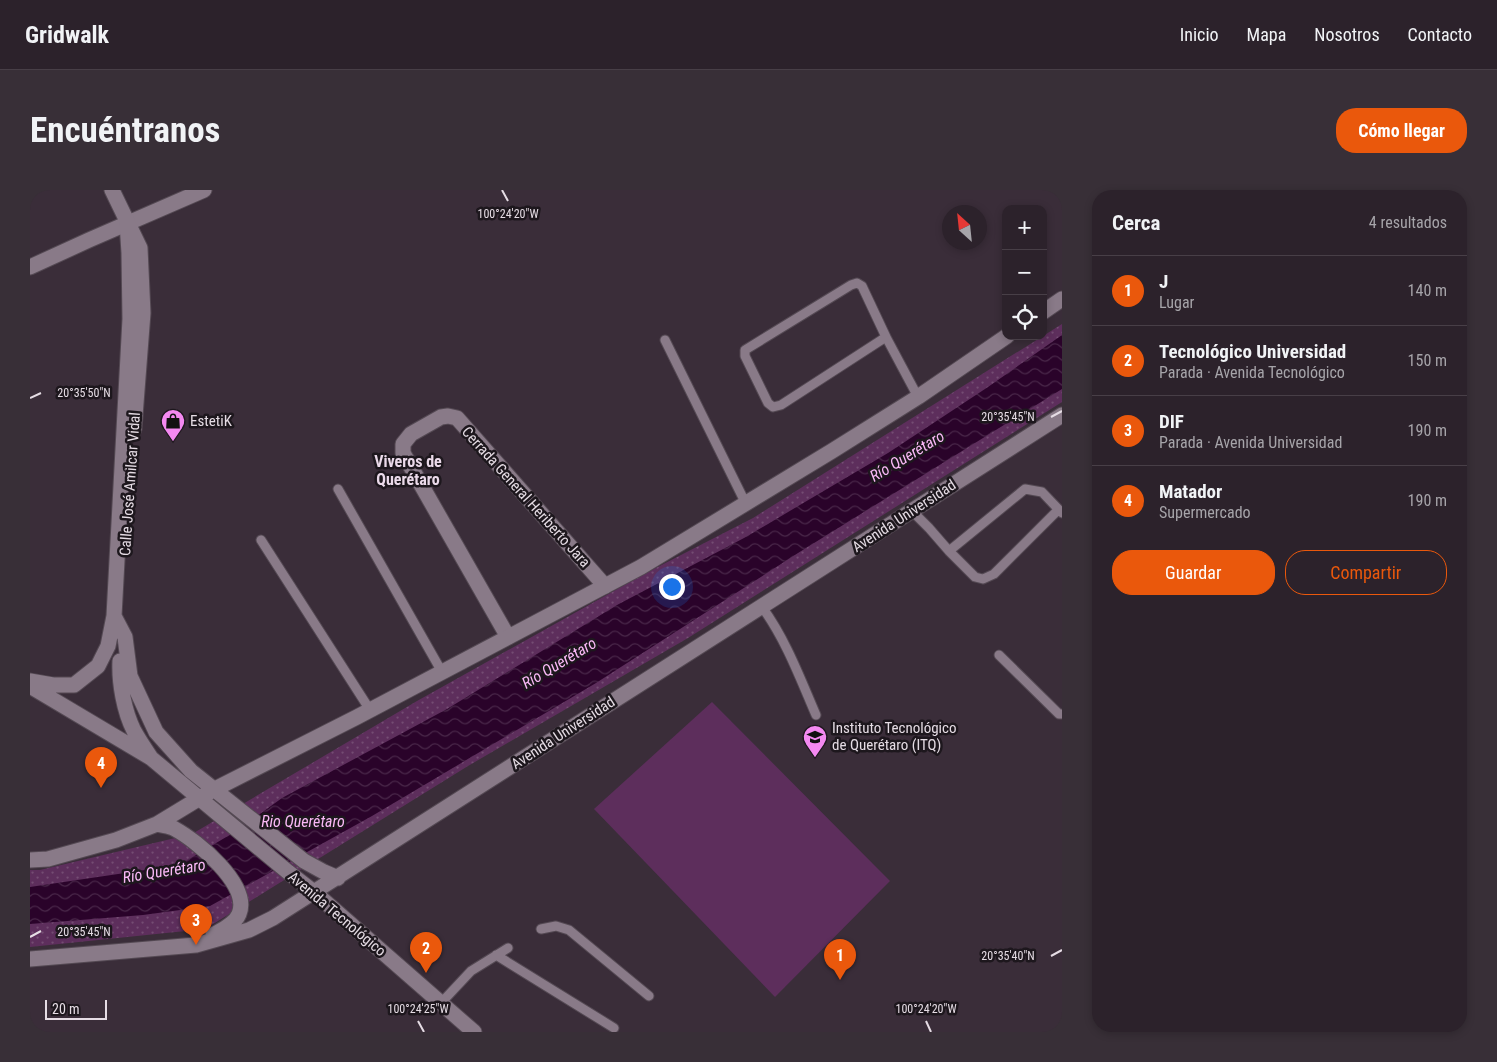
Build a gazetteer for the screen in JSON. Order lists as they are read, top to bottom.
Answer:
{
  "streets": {
    "main road": [
      "Calle José Amilcar Vidal",
      "Cerrada General Heriberto Jara",
      "Avenida Universidad",
      "Avenida Tecnológico"
    ]
  },
  "crossings": [
    ["Calle José Amilcar Vidal", "Avenida Universidad"],
    ["Calle José Amilcar Vidal", "Avenida Tecnológico"],
    ["Avenida Universidad", "Avenida Tecnológico"]
  ],
  "districts": ["Viveros de Querétaro"],
  "water": ["Río Querétaro", "Rio Querétaro"],
  "places": {
    "shop": ["EstetiK"],
    "school or university": ["Instituto Tecnológico de Querétaro (ITQ)"]
  },
  "scale_bar": "20 m",
  "north": "top left",
  "page": {
    "header": "Gridwalk",
    "nav": [
      "Inicio",
      "Mapa",
      "Nosotros",
      "Contacto"
    ],
    "buttons": [
      "Cómo llegar",
      ["Guardar", "Compartir"]
    ],
    "title": "Encuéntranos",
    "heading": ["Cerca", "4 resultados"],
    "map_buttons": ["+", "−"],
    "list": [
      {
        "mark": "1",
        "name": "J",
        "note": "Lugar",
        "value": "140 m"
      },
      {
        "mark": "2",
        "name": "Tecnológico Universidad",
        "note": "Parada · Avenida Tecnológico",
        "value": "150 m"
      },
      {
        "mark": "3",
        "name": "DIF",
        "note": "Parada · Avenida Universidad",
        "value": "190 m"
      },
      {
        "mark": "4",
        "name": "Matador",
        "note": "Supermercado",
        "value": "190 m"
      }
    ],
    "pins": [
      "4",
      "3",
      "2",
      "1"
    ],
    "scale": "20 m"
  },
  "coordinates": [
    "100°24'20\"W",
    "20°35'50\"N",
    "20°35'45\"N",
    "20°35'40\"N",
    "100°24'25\"W"
  ]
}
